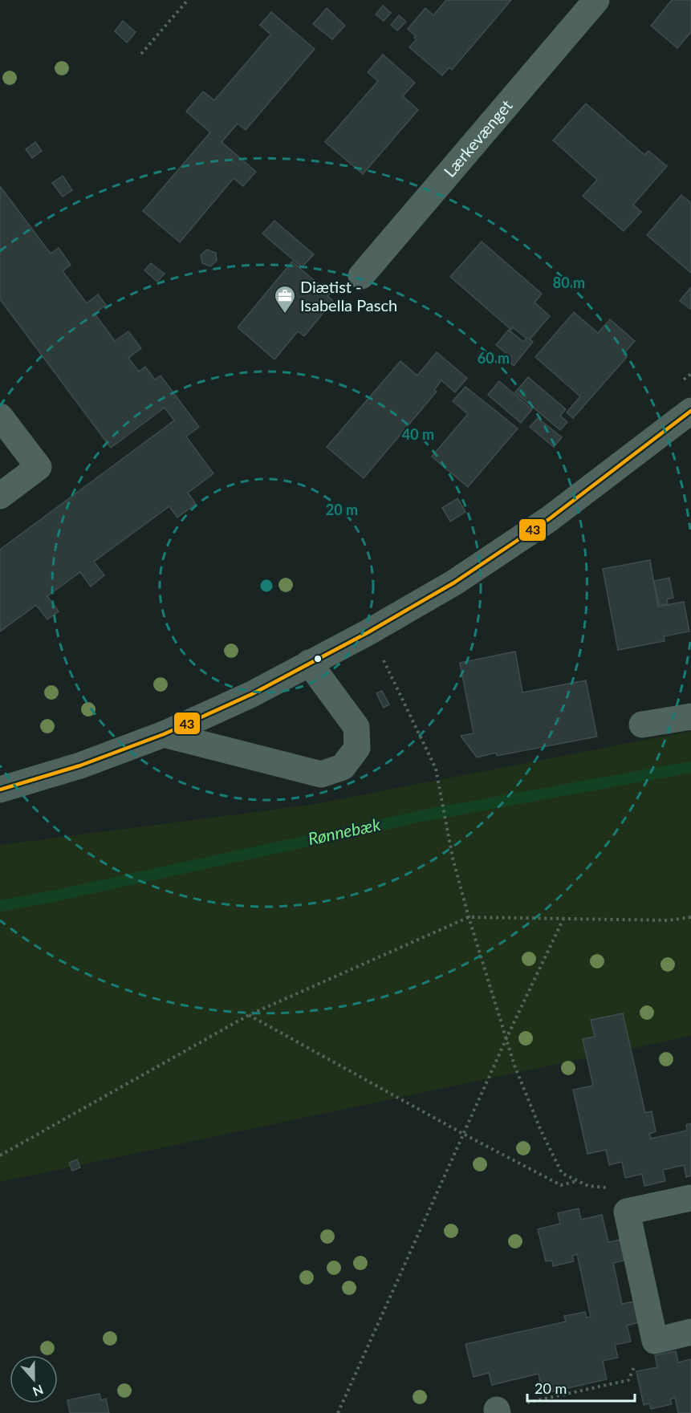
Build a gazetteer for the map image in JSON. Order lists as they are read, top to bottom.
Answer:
{
  "streets": {
    "street": ["Lærkevænget"]
  },
  "water": ["Rønnebæk"],
  "places": {
    "office": ["Diætist - Isabella Pasch"]
  },
  "lines": ["transit line 43"],
  "scale_bar": "20 m",
  "north": "bottom",
  "rings": [
    "80 m",
    "60 m",
    "40 m",
    "20 m"
  ]
}
